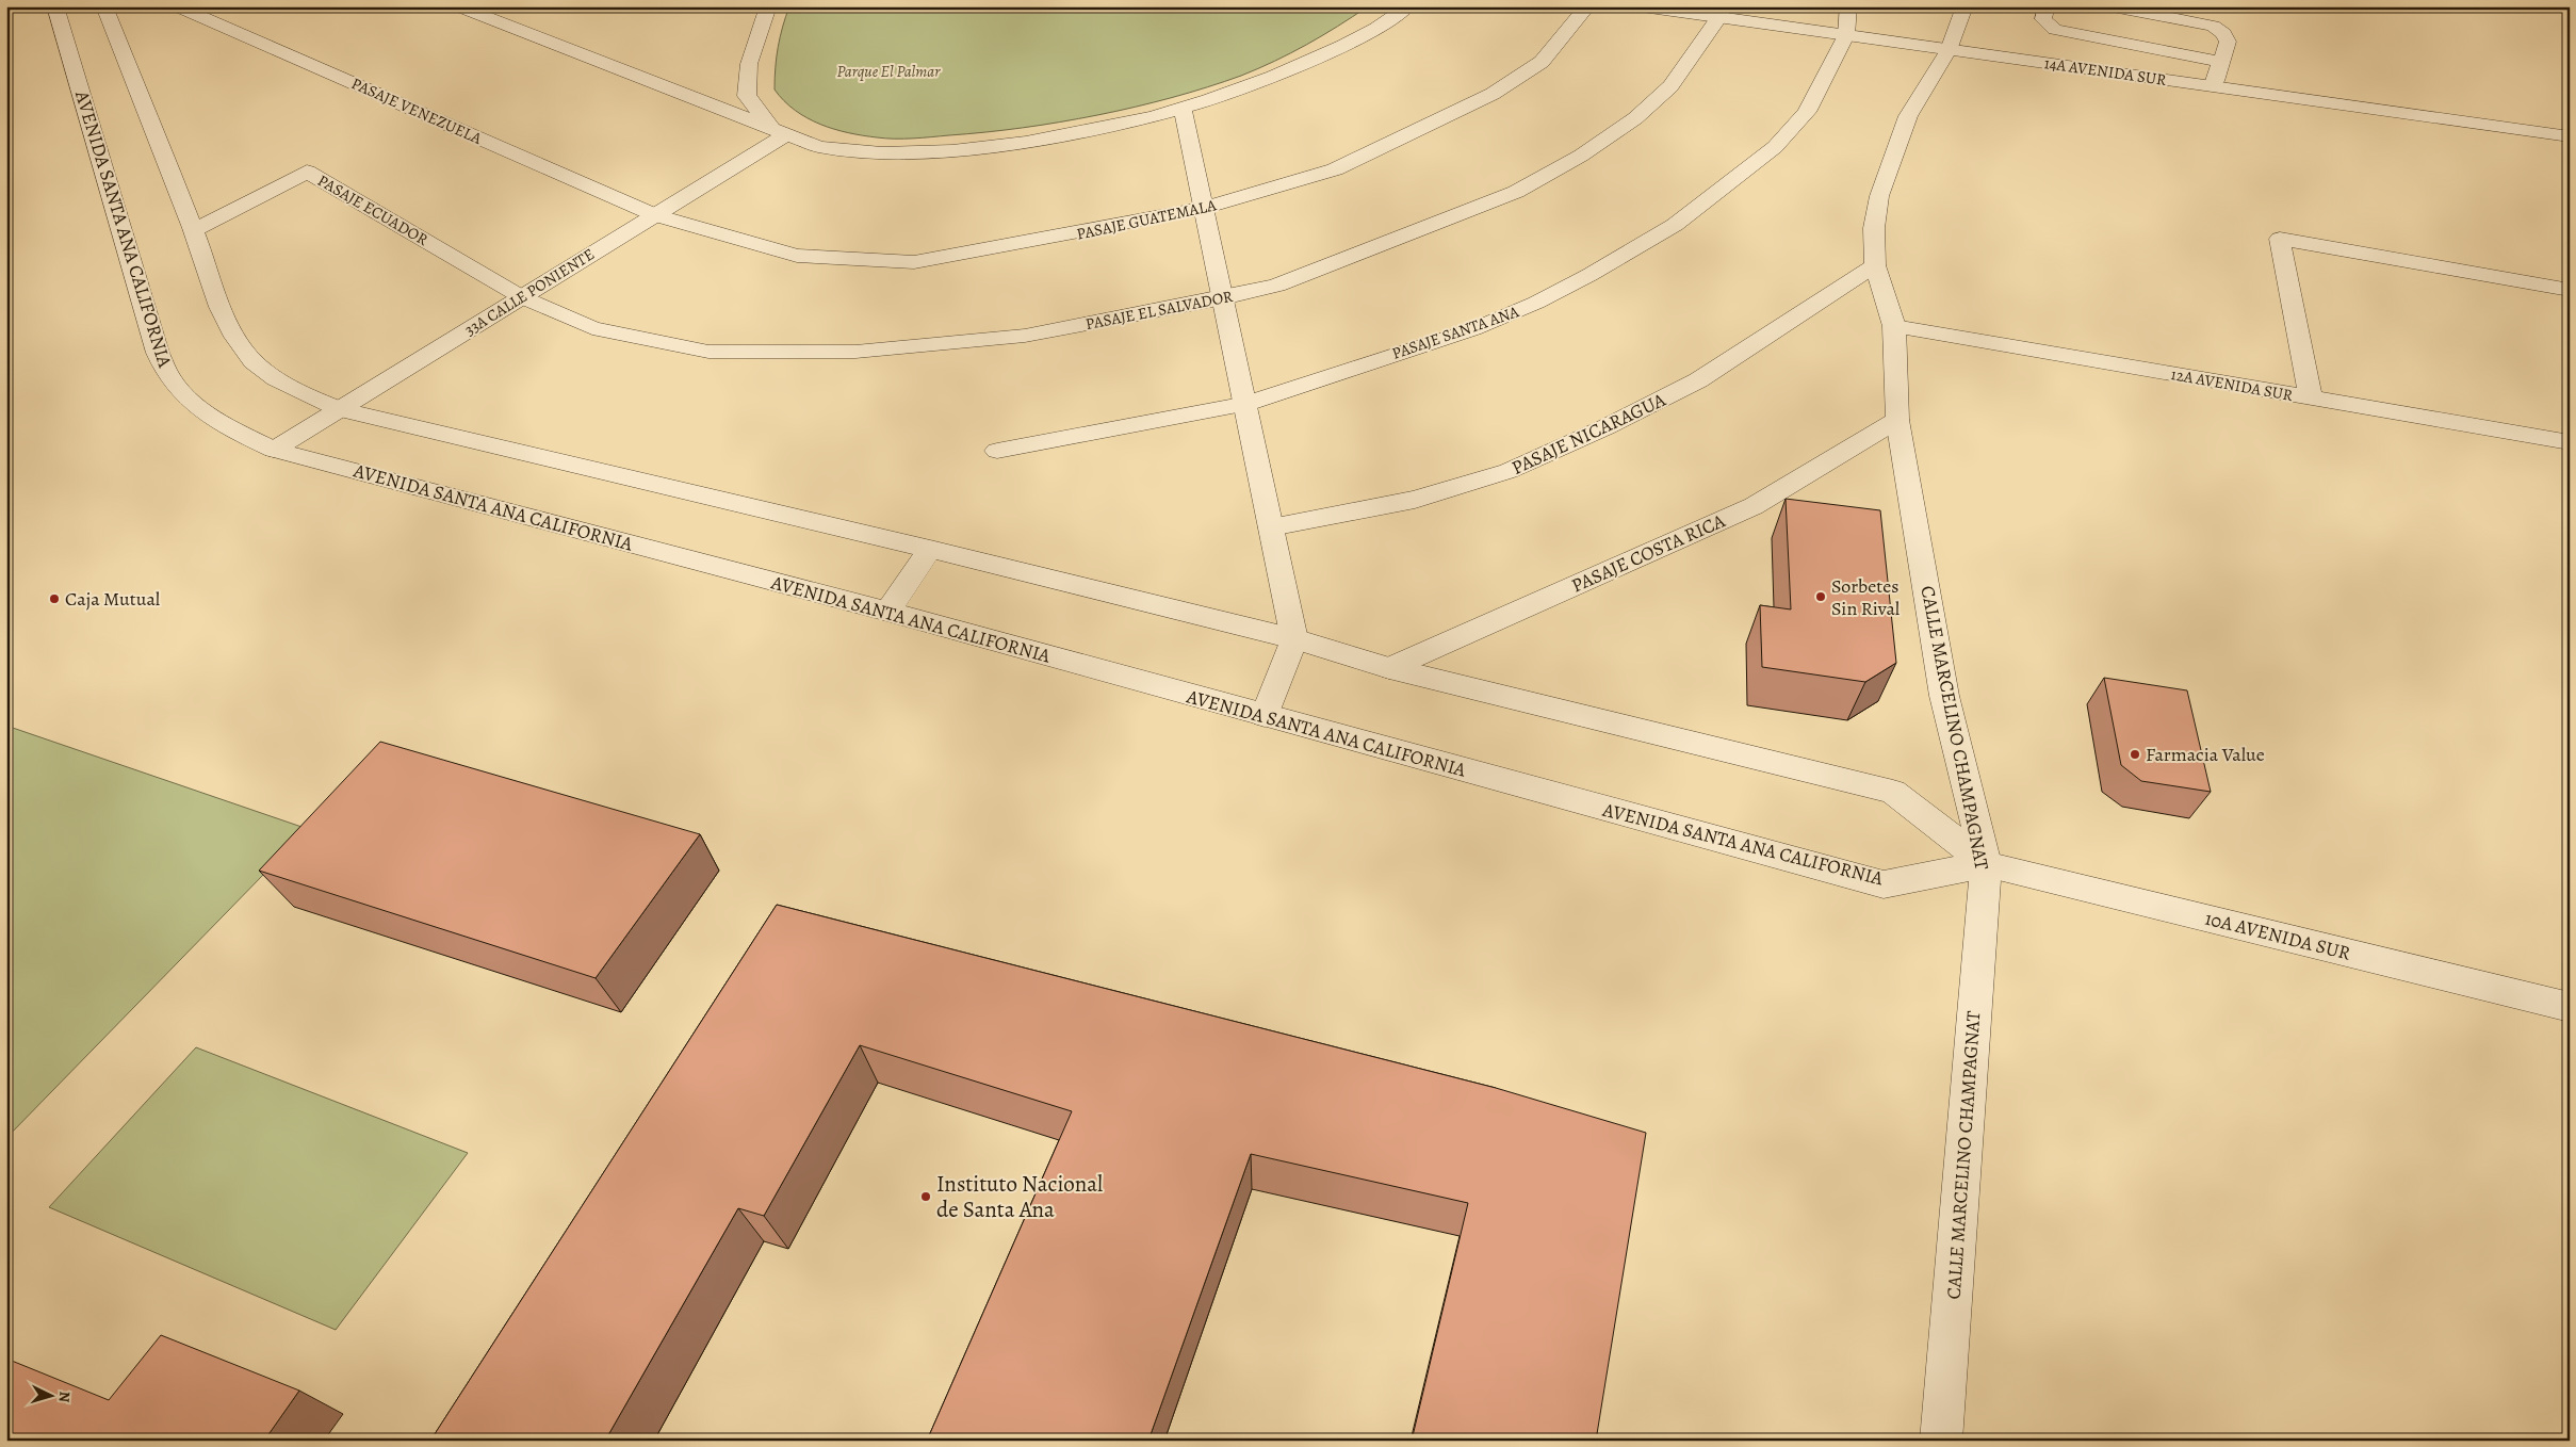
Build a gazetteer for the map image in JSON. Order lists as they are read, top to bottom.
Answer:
{
  "streets": {
    "street": [
      "14A AVENIDA SUR",
      "PASAJE VENEZUELA",
      "PASAJE ECUADOR",
      "PASAJE GUATEMALA",
      "AVENIDA SANTA ANA CALIFORNIA",
      "33A CALLE PONIENTE",
      "PASAJE EL SALVADOR",
      "PASAJE SANTA ANA",
      "12A AVENIDA SUR",
      "PASAJE NICARAGUA",
      "PASAJE COSTA RICA",
      "CALLE MARCELINO CHAMPAGNAT",
      "10A AVENIDA SUR"
    ]
  },
  "crossings": [
    ["14A AVENIDA SUR", "PASAJE EL SALVADOR"],
    ["14A AVENIDA SUR", "PASAJE SANTA ANA"],
    ["14A AVENIDA SUR", "CALLE MARCELINO CHAMPAGNAT"],
    ["PASAJE VENEZUELA", "PASAJE GUATEMALA"],
    ["PASAJE VENEZUELA", "33A CALLE PONIENTE"],
    ["PASAJE ECUADOR", "33A CALLE PONIENTE"],
    ["PASAJE ECUADOR", "PASAJE EL SALVADOR"],
    ["PASAJE GUATEMALA", "33A CALLE PONIENTE"],
    ["AVENIDA SANTA ANA CALIFORNIA", "33A CALLE PONIENTE"],
    ["AVENIDA SANTA ANA CALIFORNIA", "CALLE MARCELINO CHAMPAGNAT"],
    ["AVENIDA SANTA ANA CALIFORNIA", "10A AVENIDA SUR"],
    ["33A CALLE PONIENTE", "PASAJE EL SALVADOR"],
    ["12A AVENIDA SUR", "CALLE MARCELINO CHAMPAGNAT"],
    ["PASAJE NICARAGUA", "CALLE MARCELINO CHAMPAGNAT"],
    ["PASAJE COSTA RICA", "CALLE MARCELINO CHAMPAGNAT"],
    ["CALLE MARCELINO CHAMPAGNAT", "10A AVENIDA SUR"]
  ],
  "parks": ["Parque El Palmar"],
  "places": [
    "Sorbetes Sin Rival",
    "Caja Mutual",
    "Farmacia Value",
    "Instituto Nacional de Santa Ana"
  ],
  "north": "right"
}
